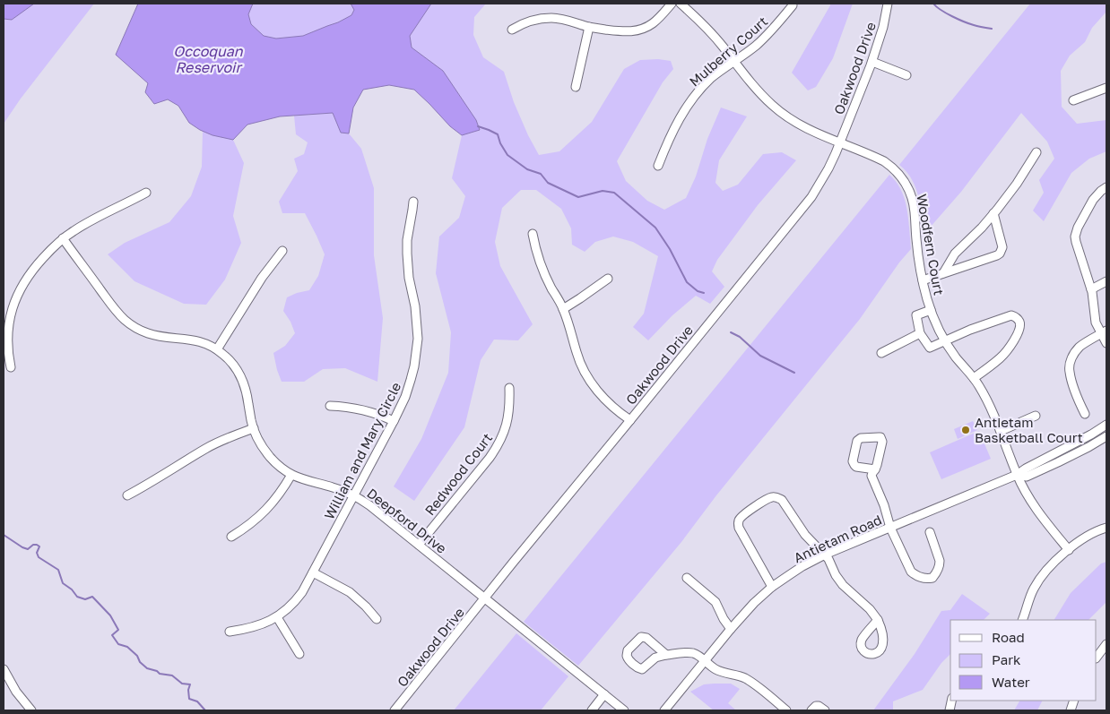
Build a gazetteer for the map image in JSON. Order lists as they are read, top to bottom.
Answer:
{
  "streets": {
    "street": [
      "Mulberry Court",
      "Oakwood Drive",
      "Woodfern Court",
      "William and Mary Circle",
      "Redwood Court",
      "Deepford Drive",
      "Antietam Road"
    ]
  },
  "crossings": [
    ["Mulberry Court", "Woodfern Court"],
    ["Oakwood Drive", "Woodfern Court"],
    ["Oakwood Drive", "Deepford Drive"],
    ["Woodfern Court", "Antietam Road"],
    ["William and Mary Circle", "Deepford Drive"],
    ["Redwood Court", "Deepford Drive"]
  ],
  "water": ["Occoquan Reservoir"],
  "places": ["Antietam Basketball Court"],
  "legend": ["Road", "Park", "Water"]
}
